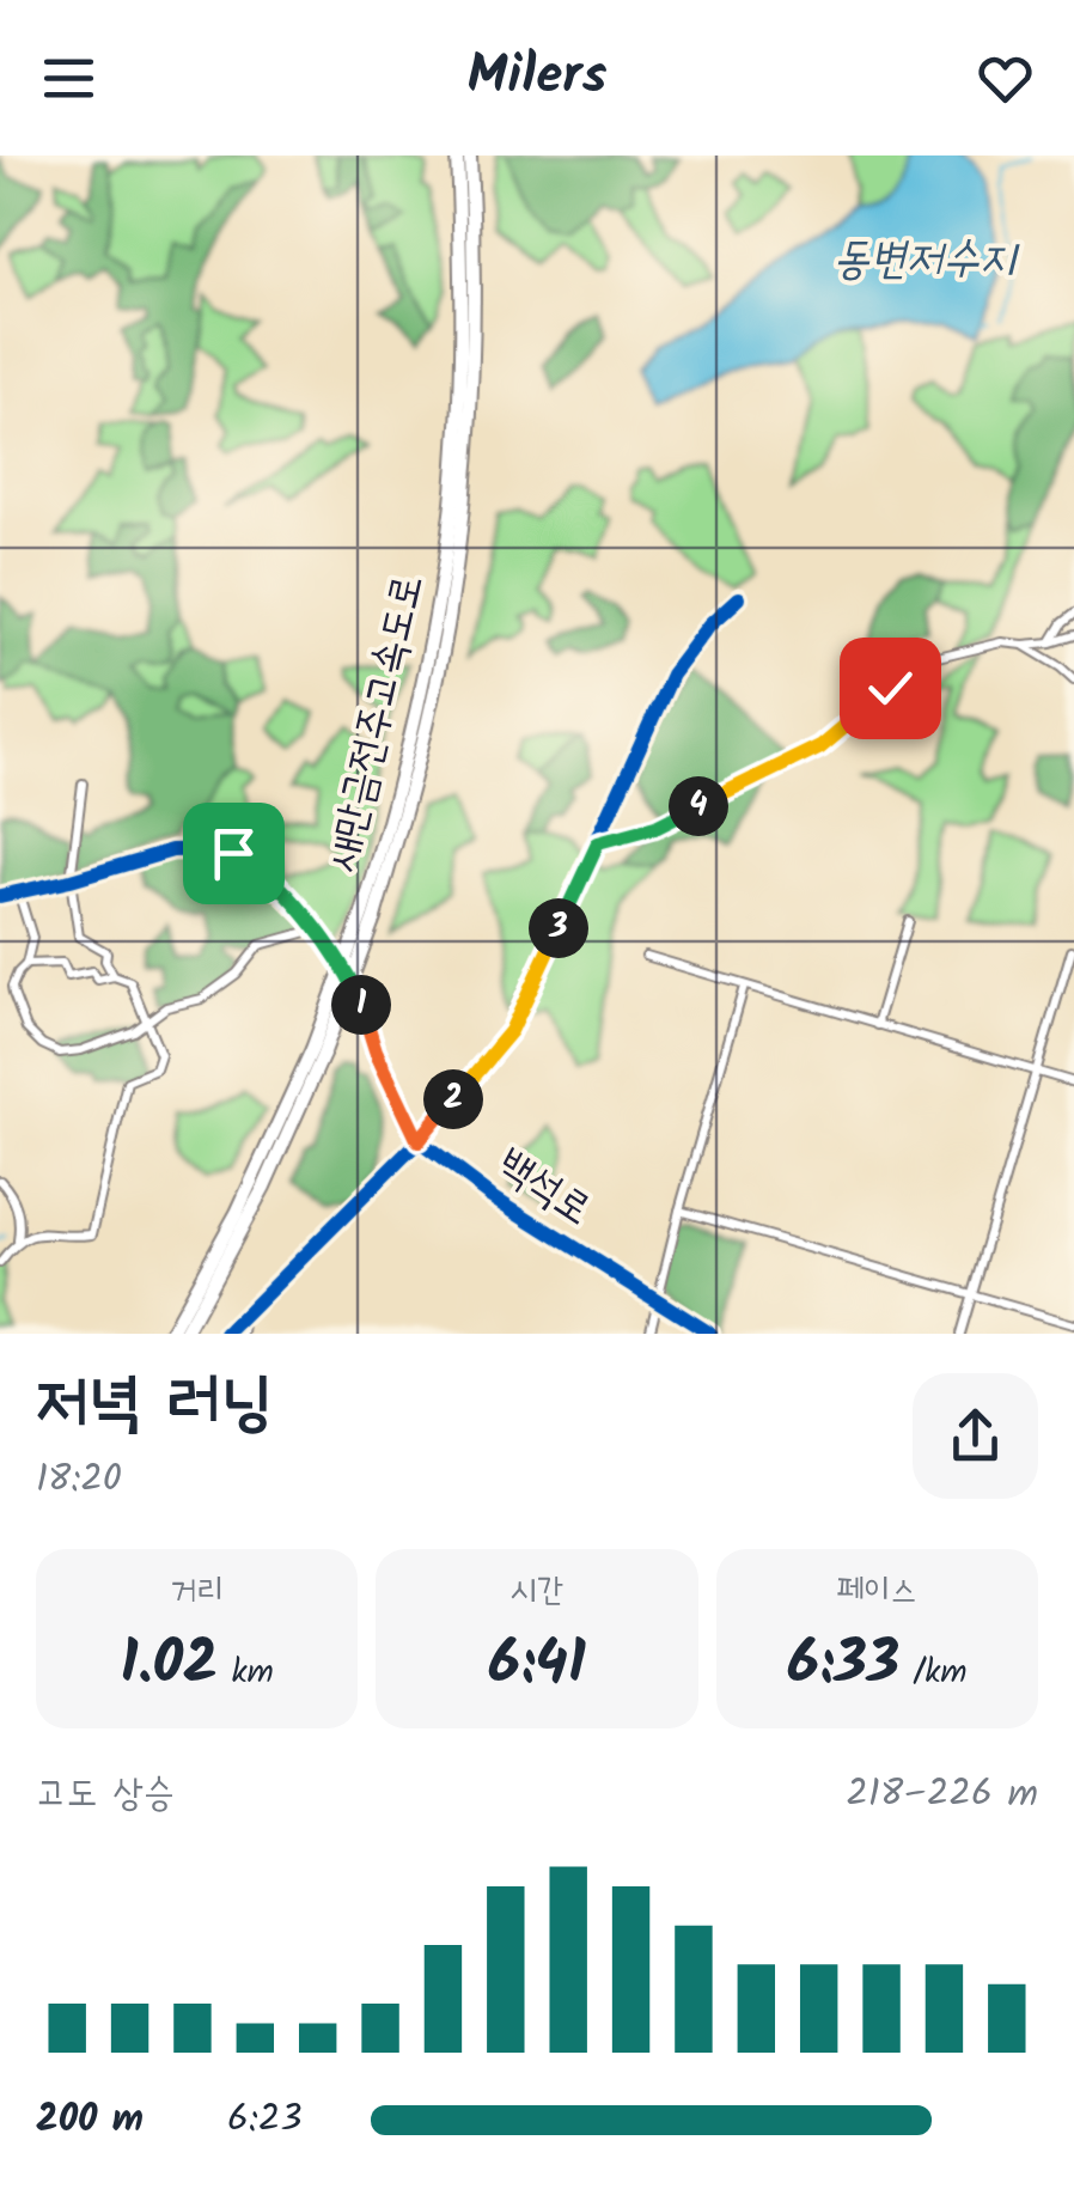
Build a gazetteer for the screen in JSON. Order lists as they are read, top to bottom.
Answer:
{
  "streets": {
    "highway": ["새만금전주고속도로"],
    "street": ["백석로"]
  },
  "water": ["동변저수지"],
  "page": {
    "header": "Milers",
    "pins": [
      "4",
      "3",
      "1",
      "2"
    ],
    "heading": ["저녁 러닝", "18:20"],
    "stats": [
      ["거리", "1.02 km"],
      ["시간", "6:41"],
      ["페이스", "6:33 /km"]
    ],
    "chart": ["고도 상승", "218–226 m"],
    "list": [
      {
        "name": "200 m",
        "note": "6:23"
      }
    ]
  }
}
